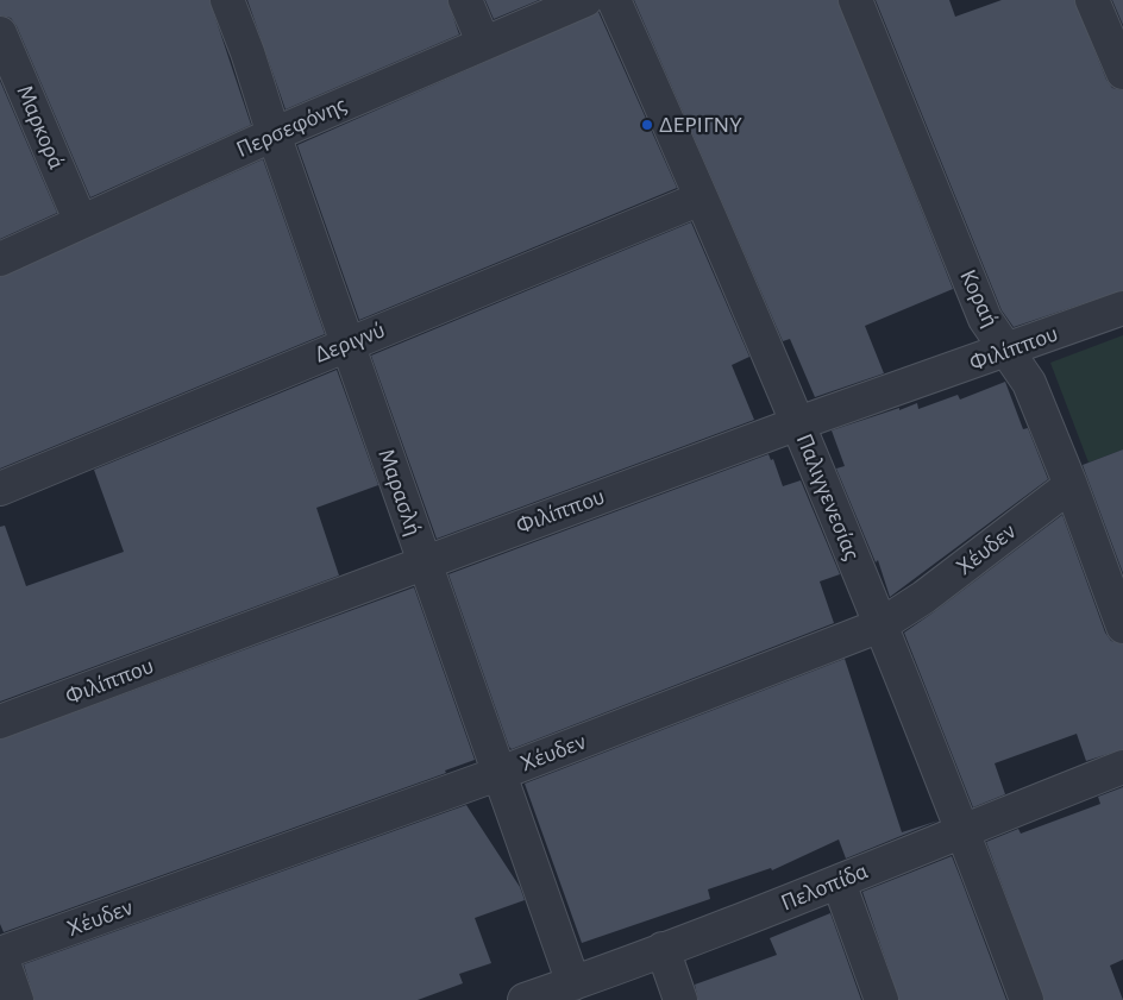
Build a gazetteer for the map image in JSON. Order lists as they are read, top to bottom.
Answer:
{
  "streets": {
    "street": [
      "Μαρκορά",
      "Περσεφόνης",
      "Κοραή",
      "Δεριγνύ",
      "Φιλίππου",
      "Μαρασλή",
      "Παλιγγενεσίας",
      "Χέυδεν",
      "Πελοπίδα"
    ]
  },
  "crossings": [
    ["Μαρκορά", "Περσεφόνης"],
    ["Περσεφόνης", "Μαρασλή"],
    ["Κοραή", "Φιλίππου"],
    ["Κοραή", "Χέυδεν"],
    ["Δεριγνύ", "Μαρασλή"],
    ["Δεριγνύ", "Παλιγγενεσίας"],
    ["Φιλίππου", "Μαρασλή"],
    ["Φιλίππου", "Παλιγγενεσίας"],
    ["Μαρασλή", "Χέυδεν"],
    ["Μαρασλή", "Πελοπίδα"],
    ["Παλιγγενεσίας", "Χέυδεν"],
    ["Παλιγγενεσίας", "Πελοπίδα"]
  ],
  "places": ["ΔΕΡΙΓΝΥ"]
}
